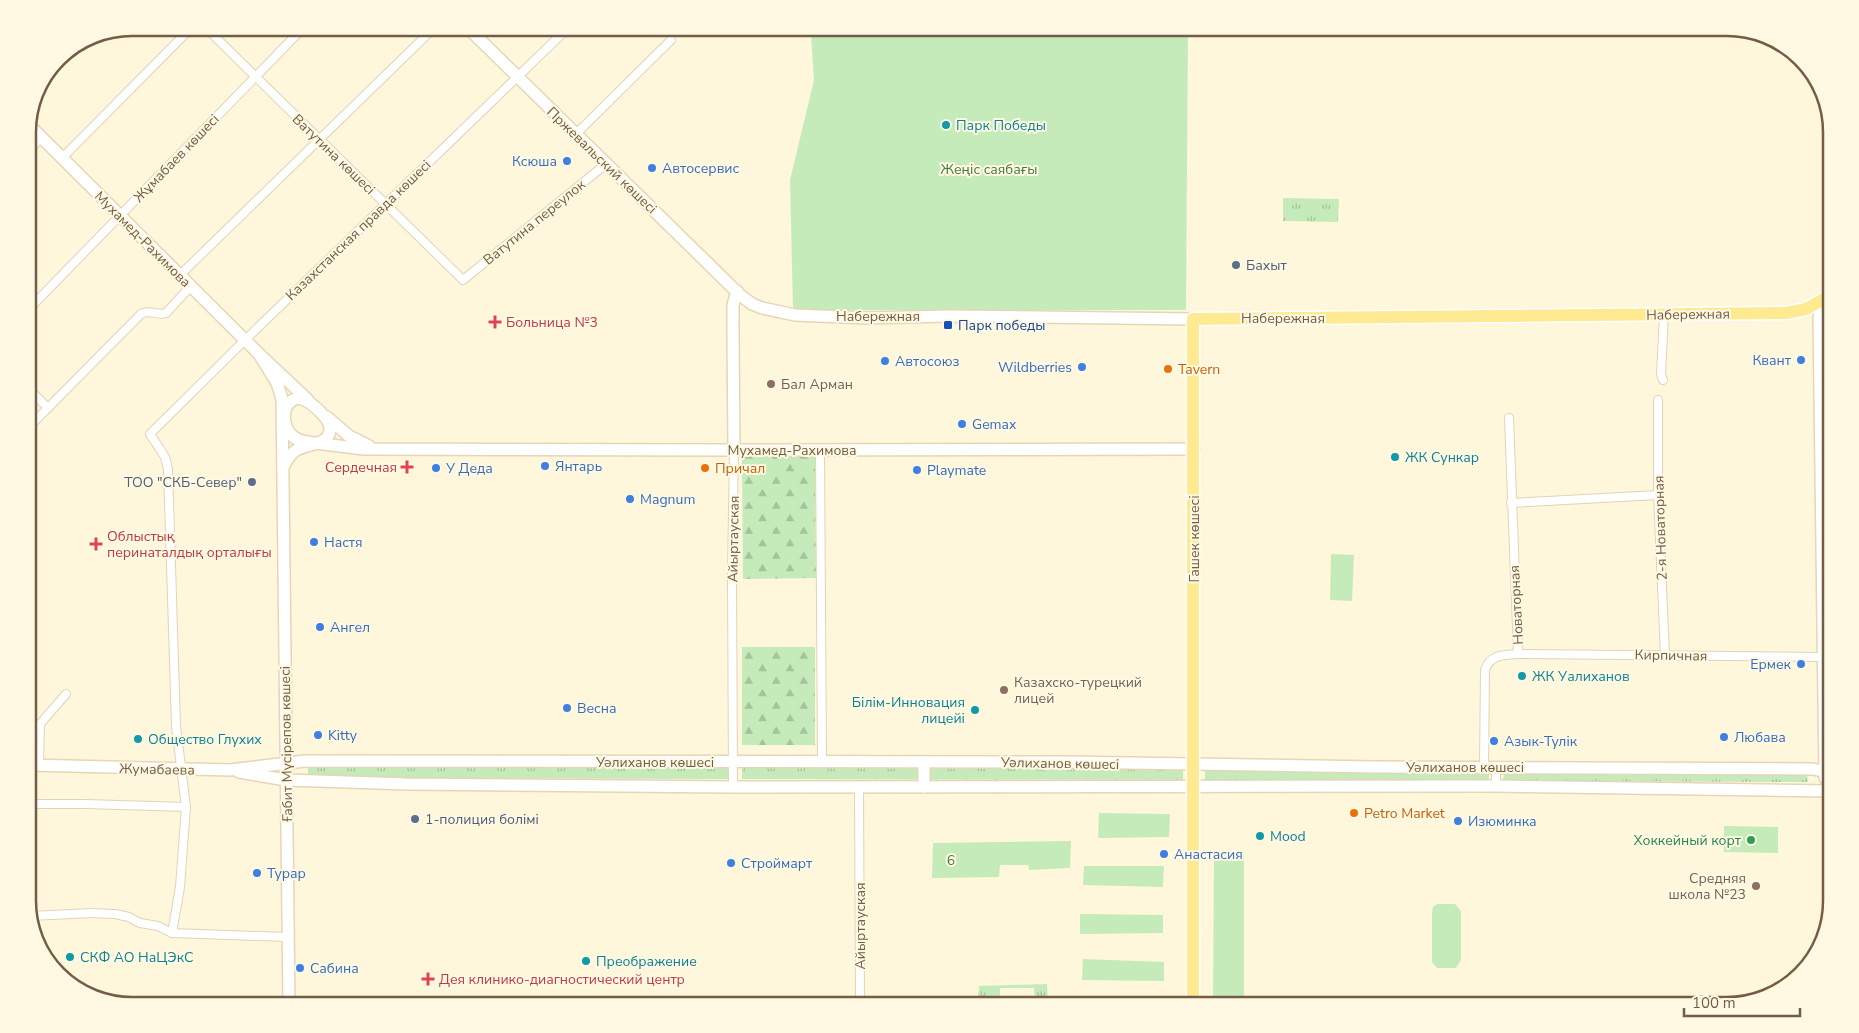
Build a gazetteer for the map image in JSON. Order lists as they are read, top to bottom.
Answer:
{
  "streets": {
    "main road": [
      "Пржевальский көшесі",
      "Мухамед-Рахимова",
      "Набережная",
      "Айыртауская",
      "Гашек көшесі",
      "Ғабит Мүсірепов көшесі",
      "Уәлиханов көшесі",
      "Жумабаева"
    ],
    "street": [
      "Ватутина көшесі",
      "Жұмабаев көшесі",
      "Ватутина переулок",
      "Казахстанская правда көшесі",
      "2-я Новаторная",
      "Новаторная",
      "Кирпичная"
    ]
  },
  "crossings": [
    ["Ватутина көшесі", "Жұмабаев көшесі"],
    ["Ватутина көшесі", "Ватутина переулок"],
    ["Ватутина көшесі", "Казахстанская правда көшесі"],
    ["Жұмабаев көшесі", "Мухамед-Рахимова"],
    ["Пржевальский көшесі", "Ватутина переулок"],
    ["Пржевальский көшесі", "Казахстанская правда көшесі"],
    ["Пржевальский көшесі", "Набережная"],
    ["Пржевальский көшесі", "Айыртауская"],
    ["Казахстанская правда көшесі", "Мухамед-Рахимова"],
    ["Казахстанская правда көшесі", "Жумабаева"],
    ["Мухамед-Рахимова", "Айыртауская"],
    ["Мухамед-Рахимова", "Гашек көшесі"],
    ["Набережная", "Айыртауская"],
    ["Набережная", "Гашек көшесі"],
    ["2-я Новаторная", "Кирпичная"],
    ["Айыртауская", "Уәлиханов көшесі"],
    ["Гашек көшесі", "Уәлиханов көшесі"],
    ["Новаторная", "Кирпичная"],
    ["Новаторная", "Уәлиханов көшесі"],
    ["Ғабит Мүсірепов көшесі", "Уәлиханов көшесі"],
    ["Ғабит Мүсірепов көшесі", "Жумабаева"],
    ["Уәлиханов көшесі", "Жумабаева"]
  ],
  "parks": ["Жеңіс саябағы", "6"],
  "places": {
    "other": [
      "Парк Победы",
      "Ксюша",
      "Автосервис",
      "Бахыт",
      "Квант",
      "Автосоюз",
      "Wildberries",
      "Tavern",
      "Бал Арман",
      "Gemax",
      "ЖК Сункар",
      "Янтарь",
      "У Деда",
      "Причал",
      "Playmate",
      "ТОО \"СКБ-Север\"",
      "Magnum",
      "Настя",
      "Ангел",
      "Ермек",
      "ЖК Уалиханов",
      "Казахско-турецкий лицей",
      "Весна",
      "Білім-Инновация лицейі",
      "Kitty",
      "Любава",
      "Общество Глухих",
      "Азык-Тулiк",
      "Petro Market",
      "1-полиция болiмi",
      "Изюминка",
      "Mood",
      "Хоккейный корт",
      "Анастасия",
      "Строймарт",
      "Турар",
      "Средняя школа №23",
      "СКФ АО НаЦЭкС",
      "Преображение",
      "Сабина"
    ],
    "health": [
      "Больница №3",
      "Сердечная",
      "Облыстық перинаталдық орталығы",
      "Дея клинико-диагностический центр"
    ],
    "transit": ["Парк победы"]
  },
  "scale_bar": "100 m"
}
